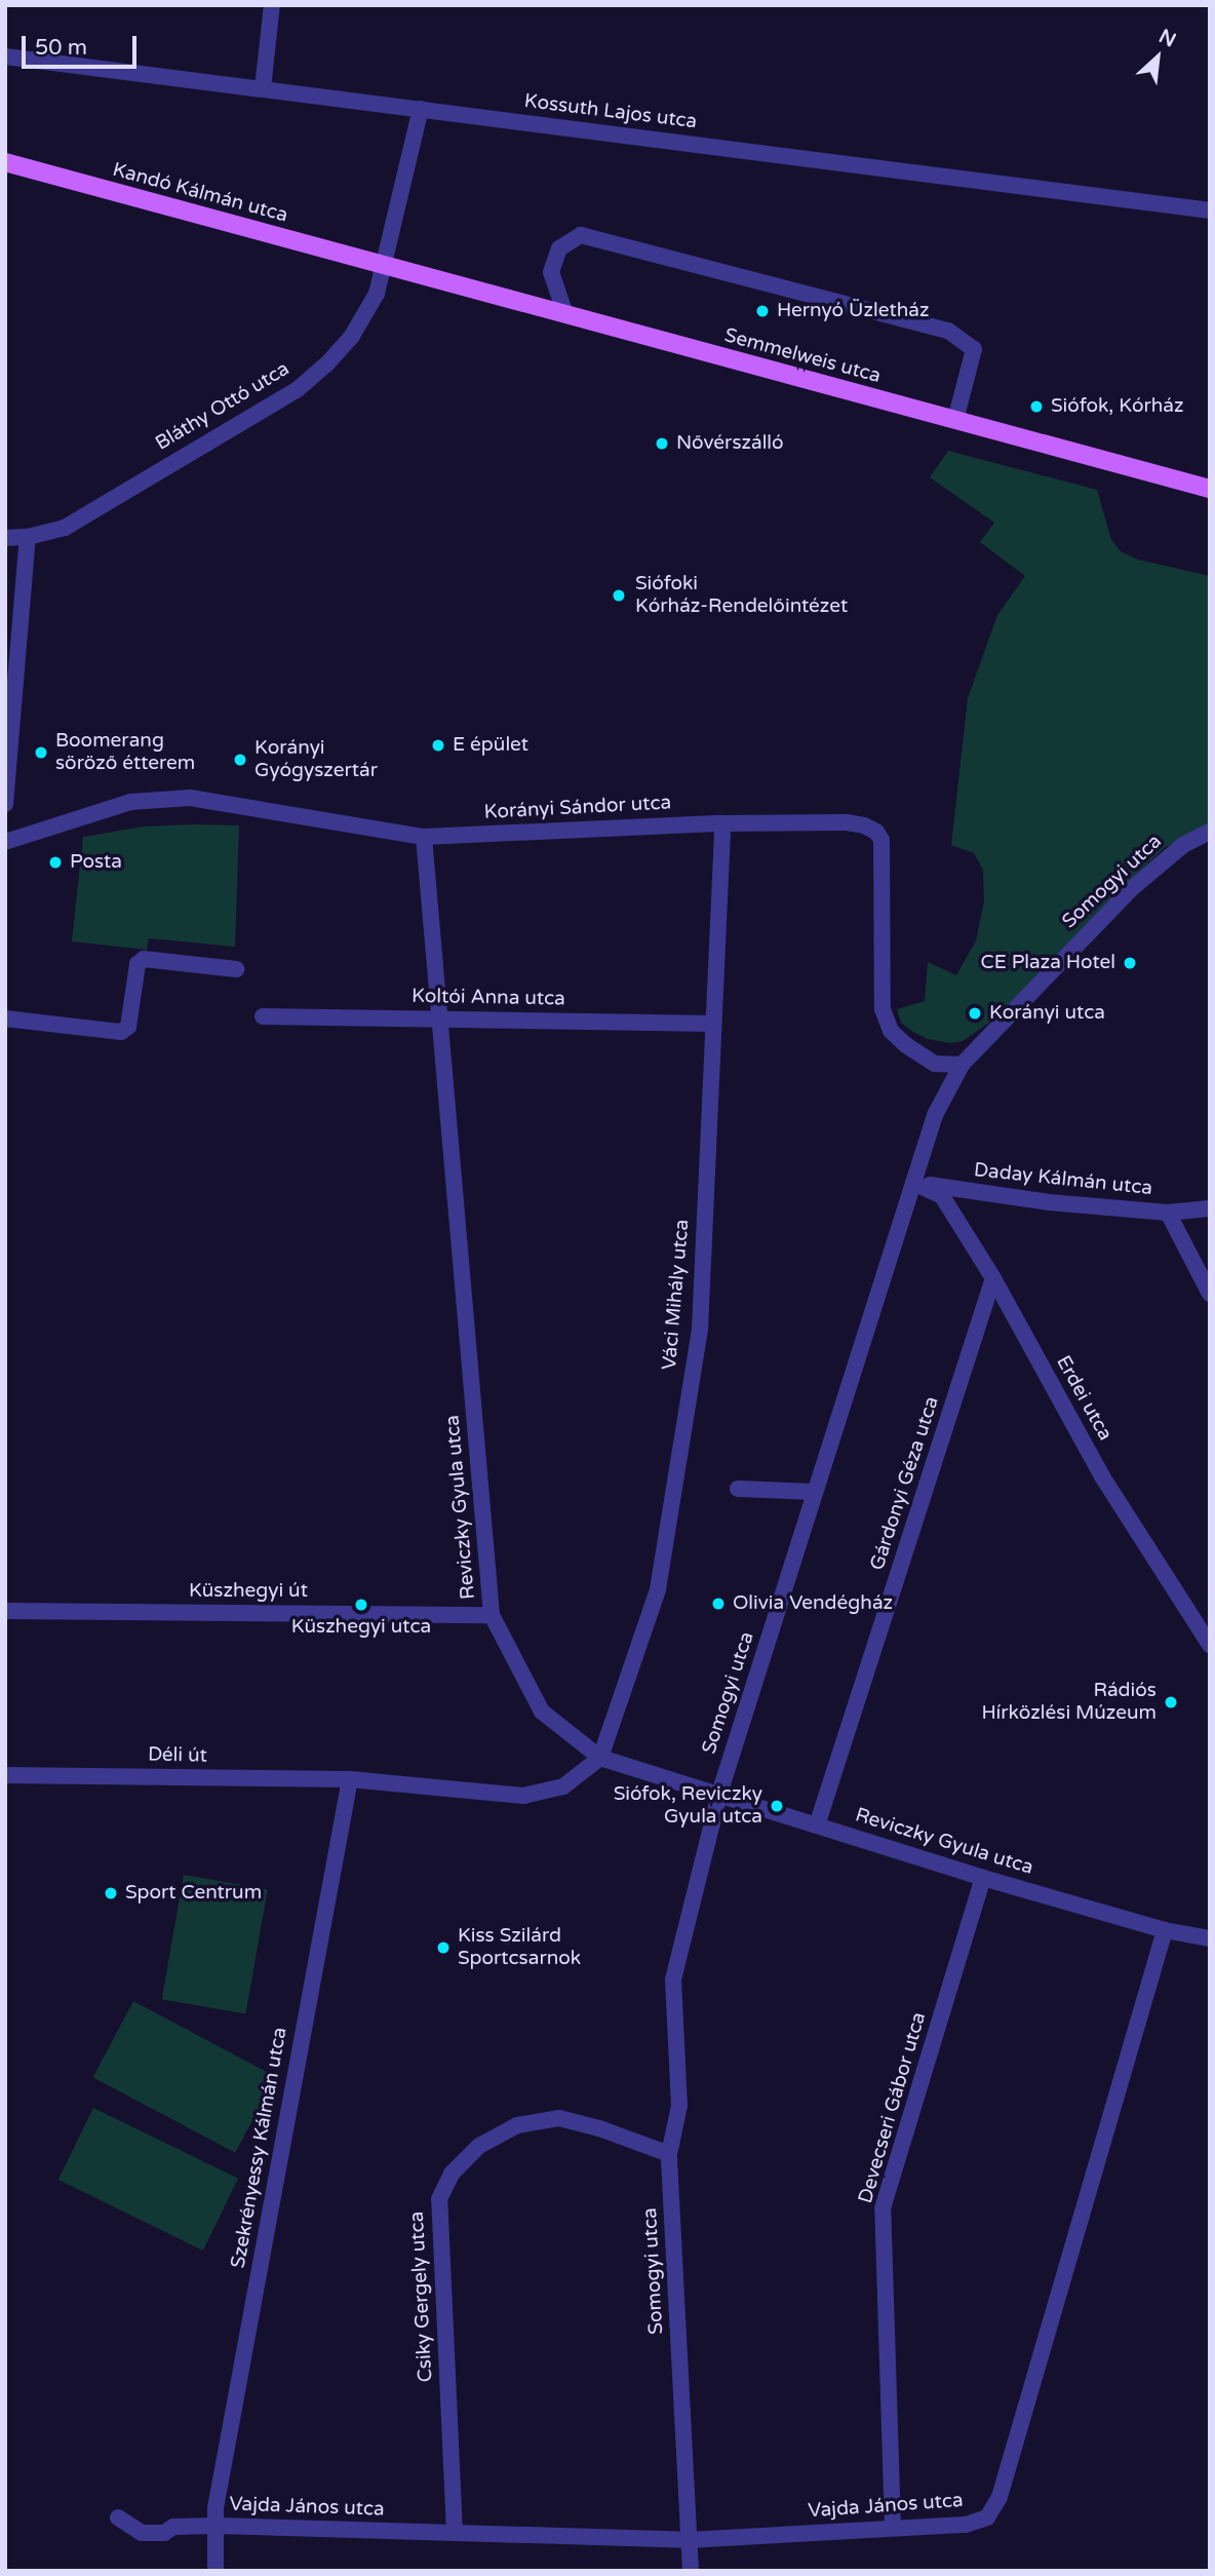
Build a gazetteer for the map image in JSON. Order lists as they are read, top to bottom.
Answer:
{
  "streets": {
    "main road": ["Kandó Kálmán utca", "Semmelweis utca"],
    "street": [
      "Kossuth Lajos utca",
      "Bláthy Ottó utca",
      "Korányi Sándor utca",
      "Somogyi utca",
      "Koltói Anna utca",
      "Daday Kálmán utca",
      "Váci Mihály utca",
      "Erdei utca",
      "Gárdonyi Géza utca",
      "Reviczky Gyula utca",
      "Küszhegyi út",
      "Déli út",
      "Devecseri Gábor utca",
      "Szekrényessy Kálmán utca",
      "Csiky Gergely utca",
      "Vajda János utca"
    ]
  },
  "crossings": [
    ["Kossuth Lajos utca", "Bláthy Ottó utca"],
    ["Kandó Kálmán utca", "Semmelweis utca"],
    ["Kandó Kálmán utca", "Bláthy Ottó utca"],
    ["Semmelweis utca", "Bláthy Ottó utca"],
    ["Korányi Sándor utca", "Somogyi utca"],
    ["Korányi Sándor utca", "Váci Mihály utca"],
    ["Korányi Sándor utca", "Reviczky Gyula utca"],
    ["Somogyi utca", "Daday Kálmán utca"],
    ["Somogyi utca", "Erdei utca"],
    ["Somogyi utca", "Reviczky Gyula utca"],
    ["Somogyi utca", "Csiky Gergely utca"],
    ["Somogyi utca", "Vajda János utca"],
    ["Koltói Anna utca", "Váci Mihály utca"],
    ["Koltói Anna utca", "Reviczky Gyula utca"],
    ["Daday Kálmán utca", "Erdei utca"],
    ["Váci Mihály utca", "Reviczky Gyula utca"],
    ["Váci Mihály utca", "Déli út"],
    ["Erdei utca", "Gárdonyi Géza utca"],
    ["Gárdonyi Géza utca", "Reviczky Gyula utca"],
    ["Reviczky Gyula utca", "Küszhegyi út"],
    ["Reviczky Gyula utca", "Déli út"],
    ["Reviczky Gyula utca", "Devecseri Gábor utca"],
    ["Reviczky Gyula utca", "Vajda János utca"],
    ["Déli út", "Szekrényessy Kálmán utca"],
    ["Devecseri Gábor utca", "Vajda János utca"],
    ["Szekrényessy Kálmán utca", "Vajda János utca"],
    ["Csiky Gergely utca", "Vajda János utca"]
  ],
  "places": [
    "Hernyó Üzletház",
    "Siófok, Kórház",
    "Nővérszálló",
    "Siófoki Kórház-Rendelőintézet",
    "E épület",
    "Boomerang söröző étterem",
    "Korányi Gyógyszertár",
    "Posta",
    "CE Plaza Hotel",
    "Korányi utca",
    "Olivia Vendégház",
    "Küszhegyi utca",
    "Rádiós Hírközlési Múzeum",
    "Siófok, Reviczky Gyula utca",
    "Sport Centrum",
    "Kiss Szilárd Sportcsarnok"
  ],
  "scale_bar": "50 m",
  "north": "top right"
}
